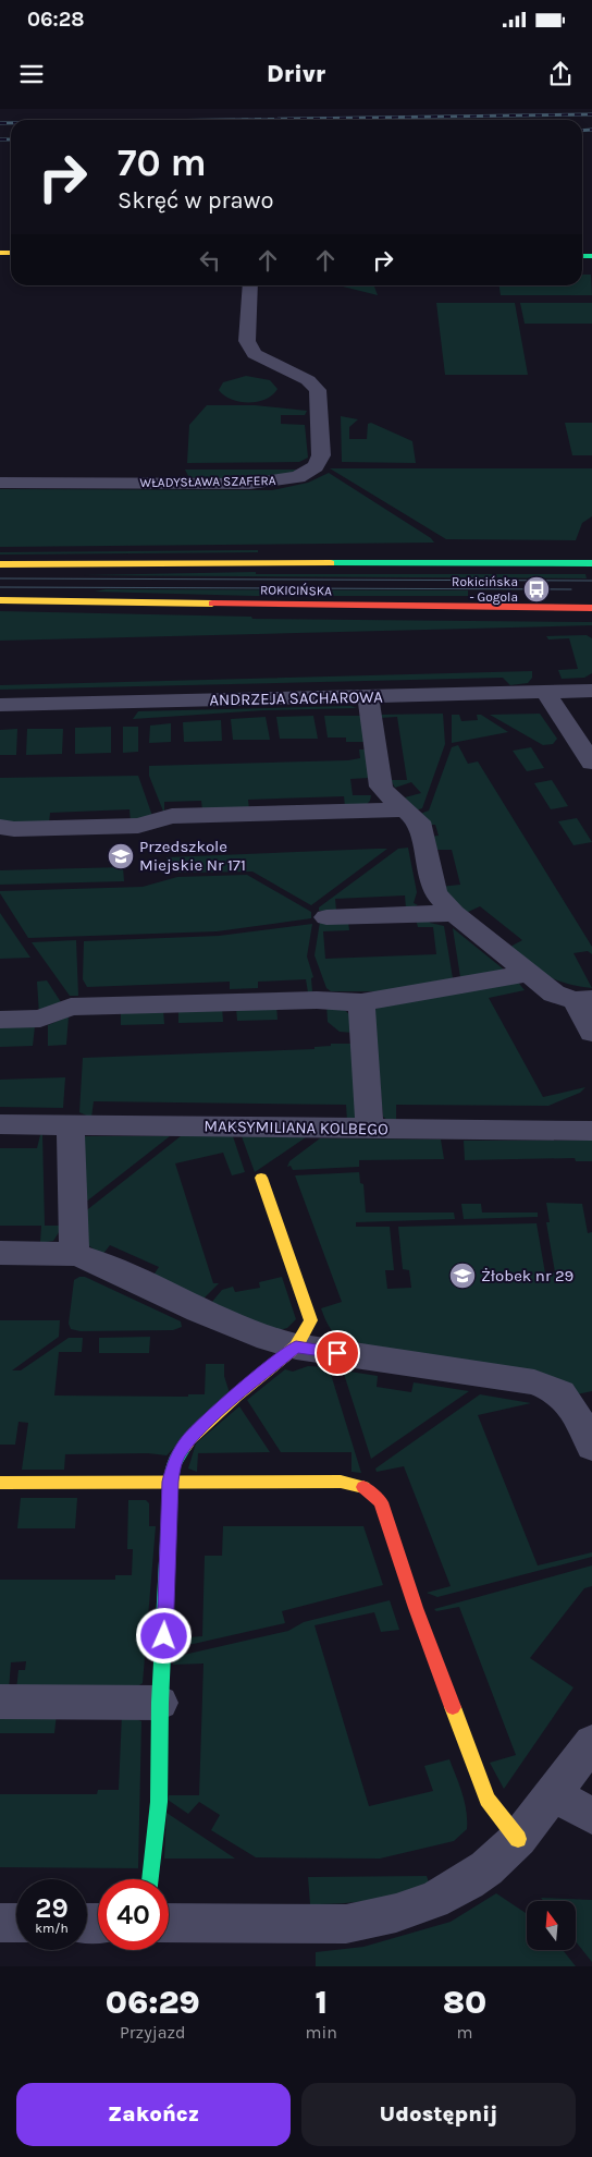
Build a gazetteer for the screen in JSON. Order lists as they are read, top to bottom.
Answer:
{
  "streets": {
    "main road": ["ROKICIŃSKA"],
    "street": ["WŁADYSŁAWA SZAFERA", "ANDRZEJA SACHAROWA", "MAKSYMILIANA KOLBEGO"]
  },
  "places": {
    "bus stop": ["Rokicińska - Gogola"],
    "school or university": ["Przedszkole Miejskie Nr 171", "Żłobek nr 29"]
  },
  "north": "top",
  "page": {
    "status": "06:28",
    "header": "Drivr",
    "turn": ["70 m", "Skręć w prawo"],
    "speed": "29 km/h",
    "limit": "40",
    "eta": [
      "06:29",
      "Przyjazd",
      "1",
      "min",
      "80",
      "m"
    ],
    "buttons": ["Zakończ", "Udostępnij"]
  }
}
